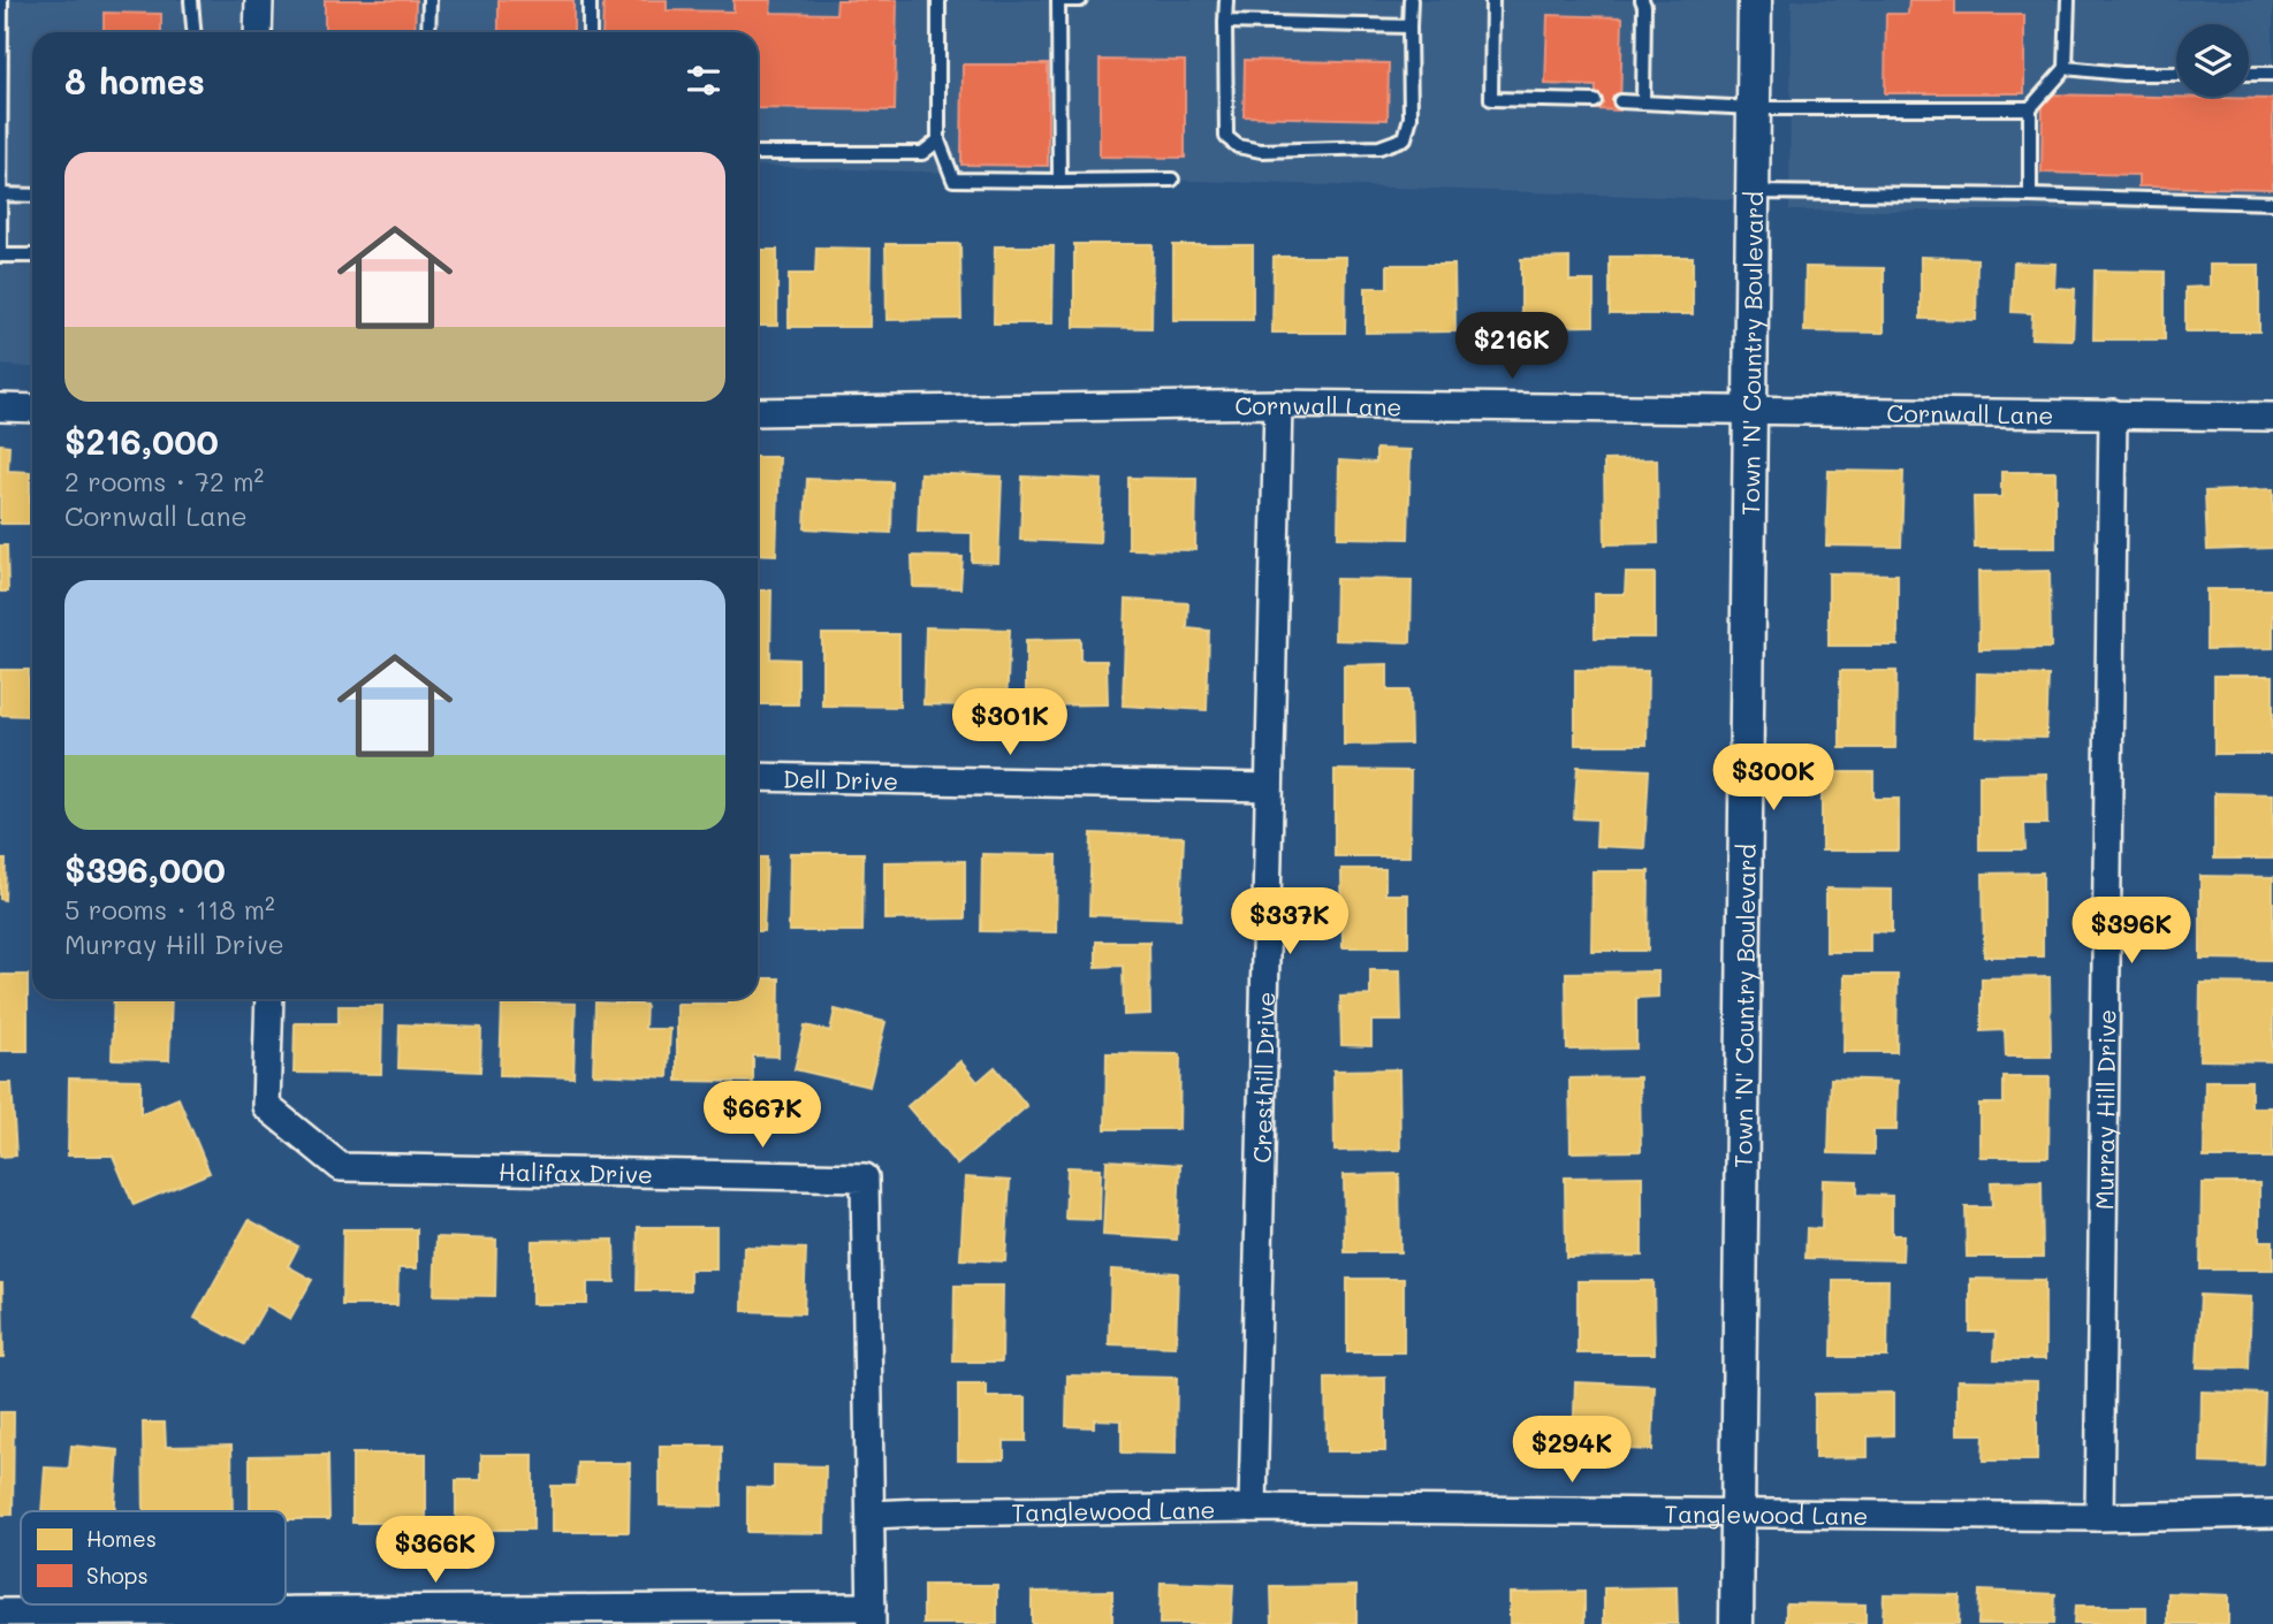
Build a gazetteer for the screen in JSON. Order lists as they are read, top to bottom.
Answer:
{
  "streets": {
    "street": [
      "Town 'N' Country Boulevard",
      "Cornwall Lane",
      "Dell Drive",
      "Cresthill Drive",
      "Murray Hill Drive",
      "Halifax Drive",
      "Tanglewood Lane"
    ]
  },
  "crossings": [
    ["Town 'N' Country Boulevard", "Cornwall Lane"],
    ["Town 'N' Country Boulevard", "Tanglewood Lane"],
    ["Cornwall Lane", "Cresthill Drive"],
    ["Cornwall Lane", "Murray Hill Drive"],
    ["Dell Drive", "Cresthill Drive"],
    ["Cresthill Drive", "Tanglewood Lane"],
    ["Murray Hill Drive", "Tanglewood Lane"],
    ["Halifax Drive", "Tanglewood Lane"]
  ],
  "legend": ["Homes", "Shops"],
  "page": {
    "heading": "8 homes",
    "list": [
      {
        "name": "$216,000",
        "note": "2 rooms · 72 m² · Cornwall Lane"
      },
      {
        "name": "$396,000",
        "note": "5 rooms · 118 m² · Murray Hill Drive"
      }
    ],
    "price": [
      "$216K",
      "$301K",
      "$300K",
      "$337K",
      "$396K",
      "$667K",
      "$294K",
      "$366K"
    ]
  }
}
